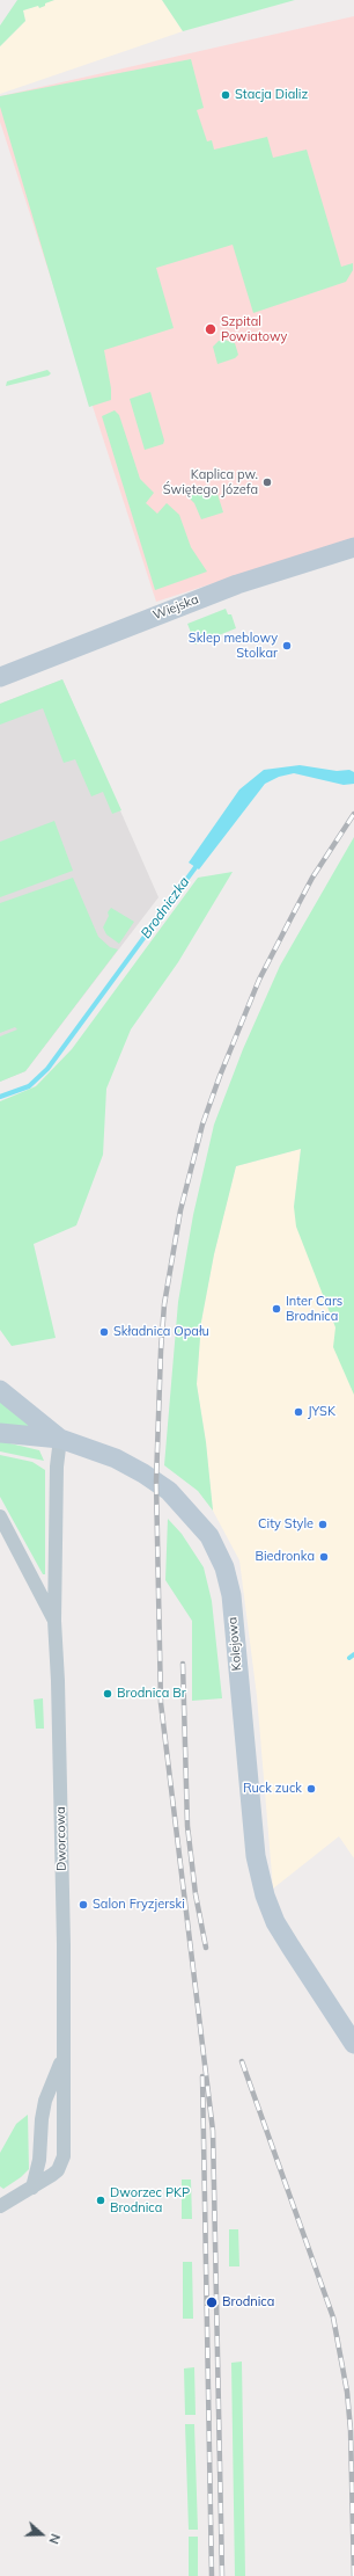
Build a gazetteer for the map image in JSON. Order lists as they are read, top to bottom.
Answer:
{
  "streets": {
    "street": ["Wiejska", "Kolejowa", "Dworcowa"]
  },
  "crossings": [
    ["Kolejowa", "Dworcowa"]
  ],
  "water": ["Brodniczka"],
  "places": [
    "Stacja Dializ",
    "Szpital Powiatowy",
    "Kaplica pw. Świętego Józefa",
    "Sklep meblowy Stolkar",
    "Inter Cars Brodnica",
    "Składnica Opału",
    "JYSK",
    "City Style",
    "Biedronka",
    "Brodnica Br",
    "Ruck zuck",
    "Salon Fryzjerski",
    "Dworzec PKP Brodnica",
    "Brodnica"
  ],
  "north": "right"
}
